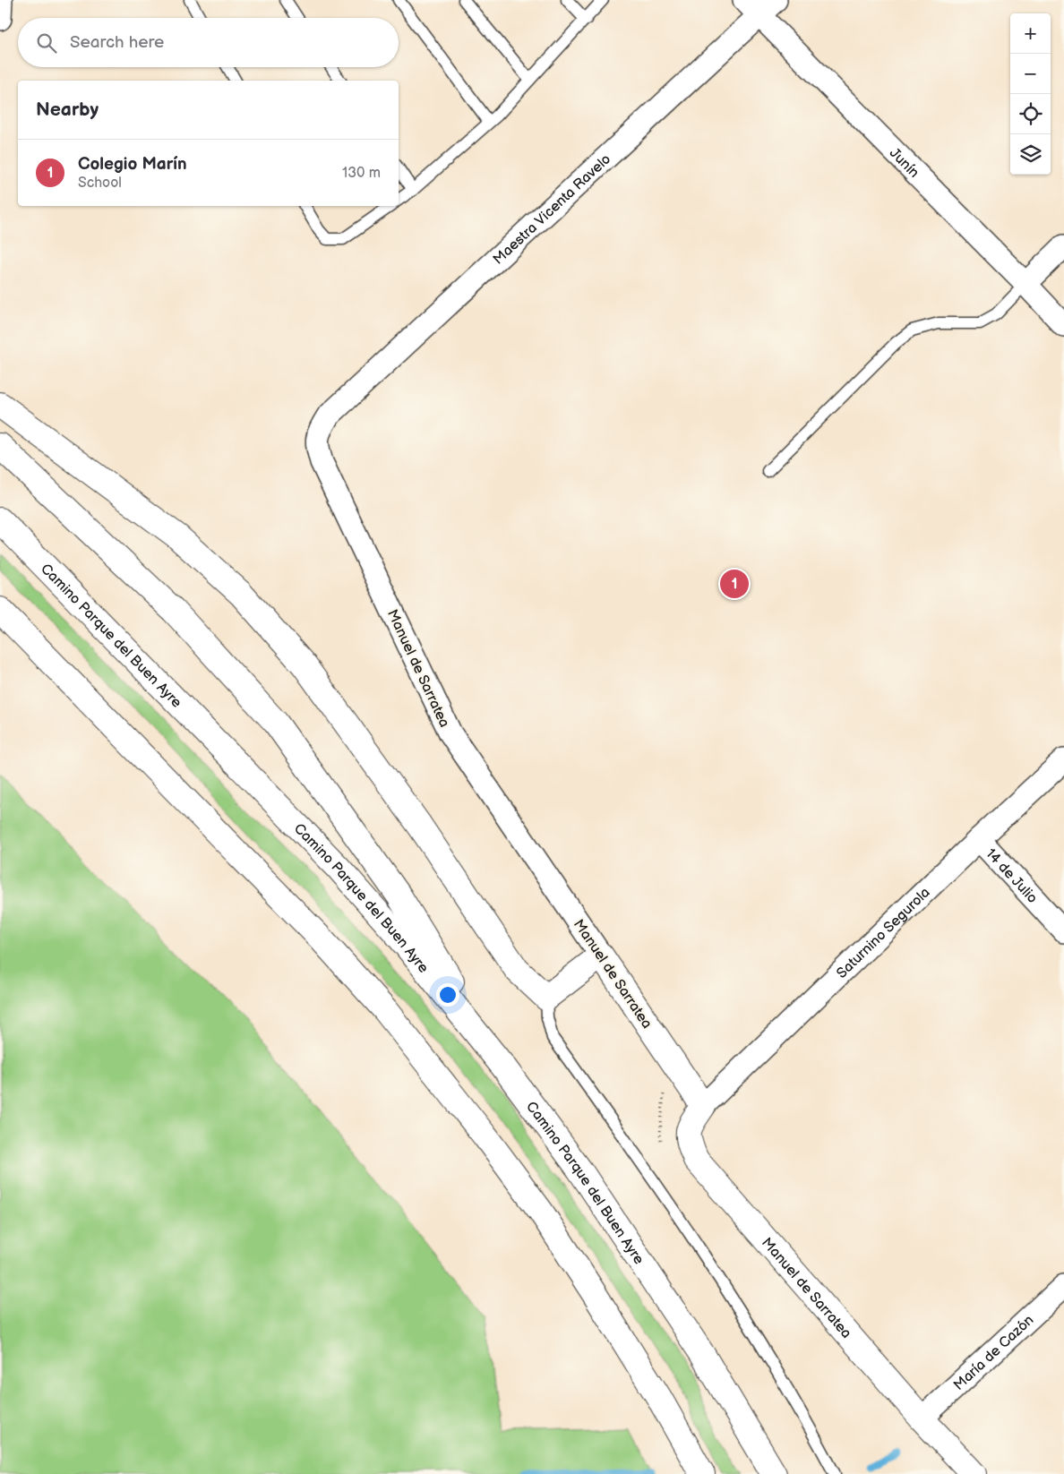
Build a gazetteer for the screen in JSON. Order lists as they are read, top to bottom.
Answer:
{
  "streets": {
    "main road": ["Camino Parque del Buen Ayre", "Manuel de Sarratea"],
    "street": [
      "Junín",
      "Maestra Vicenta Ravelo",
      "14 de Julio",
      "Saturnino Segurola",
      "María de Cazón"
    ]
  },
  "crossings": [
    ["Junín", "Maestra Vicenta Ravelo"],
    ["Maestra Vicenta Ravelo", "Manuel de Sarratea"],
    ["Manuel de Sarratea", "Saturnino Segurola"],
    ["Manuel de Sarratea", "María de Cazón"],
    ["14 de Julio", "Saturnino Segurola"]
  ],
  "page": {
    "map_buttons": ["+", "−"],
    "search": "Search here",
    "heading": "Nearby",
    "list": [
      {
        "mark": "1",
        "name": "Colegio Marín",
        "note": "School",
        "value": "130 m"
      }
    ],
    "pins": "1"
  }
}
